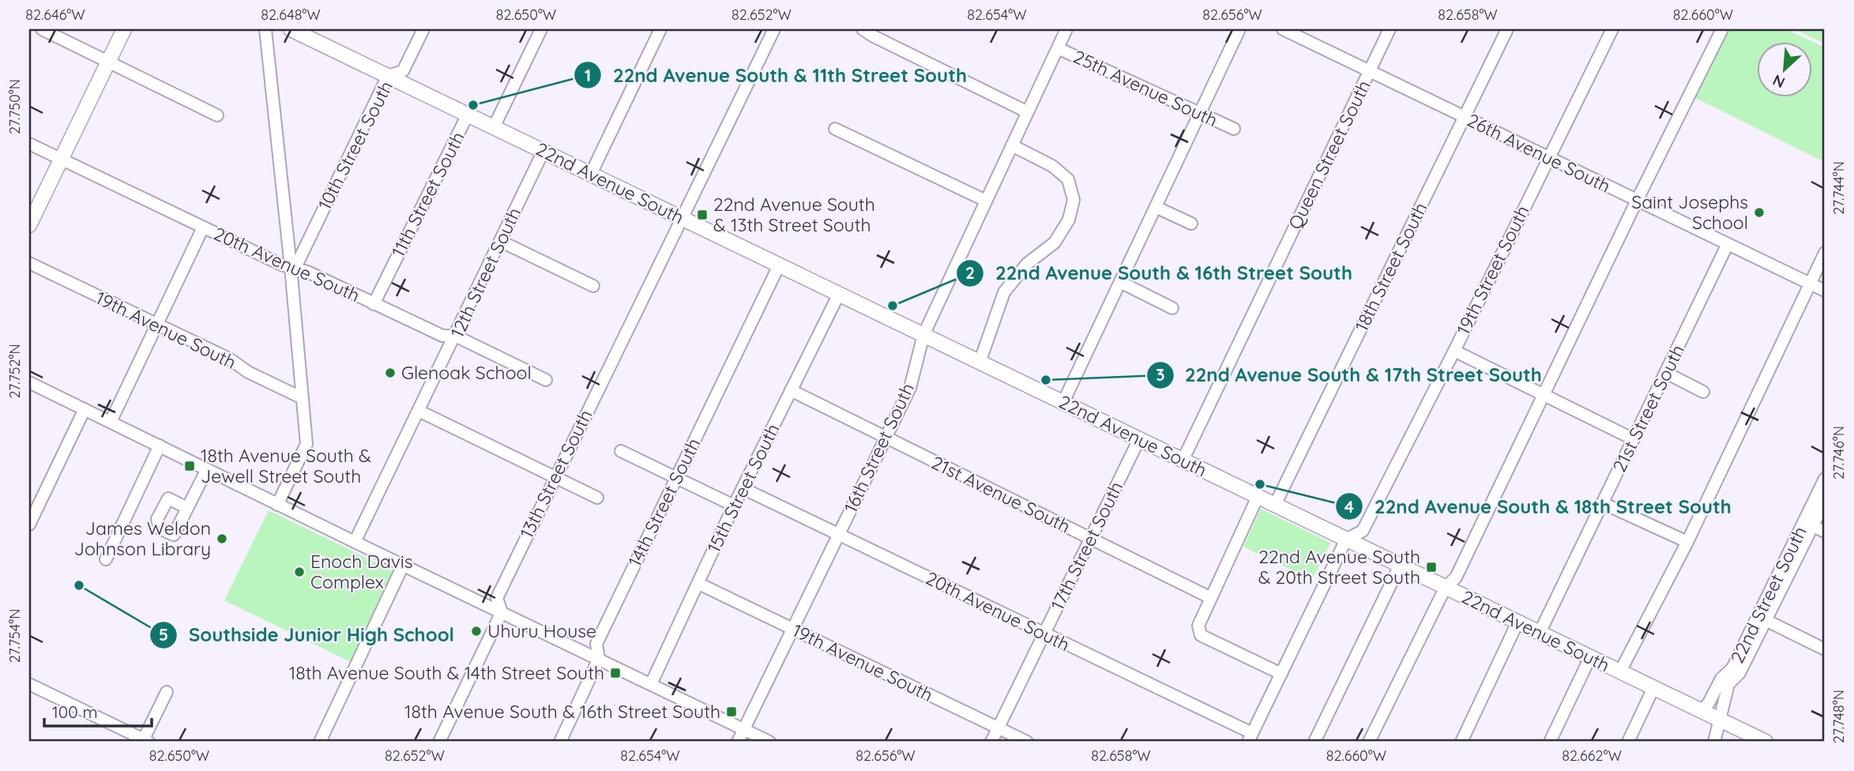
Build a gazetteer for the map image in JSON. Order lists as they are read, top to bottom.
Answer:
{
  "streets": {
    "main road": ["22nd Avenue South"],
    "street": [
      "25th Avenue South",
      "10th Street South",
      "26th Avenue South",
      "Queen Street South",
      "11th Street South",
      "20th Avenue South",
      "18th Street South",
      "19th Street South",
      "12th Street South",
      "19th Avenue South",
      "21st Street South",
      "16th Street South",
      "13th Street South",
      "15th Street South",
      "21st Avenue South",
      "14th Street South",
      "17th Street South",
      "22nd Street South"
    ]
  },
  "crossings": [
    ["25th Avenue South", "16th Street South"],
    ["10th Street South", "22nd Avenue South"],
    ["10th Street South", "20th Avenue South"],
    ["26th Avenue South", "Queen Street South"],
    ["26th Avenue South", "18th Street South"],
    ["26th Avenue South", "19th Street South"],
    ["26th Avenue South", "21st Street South"],
    ["Queen Street South", "22nd Avenue South"],
    ["22nd Avenue South", "11th Street South"],
    ["22nd Avenue South", "18th Street South"],
    ["22nd Avenue South", "19th Street South"],
    ["22nd Avenue South", "12th Street South"],
    ["22nd Avenue South", "21st Street South"],
    ["22nd Avenue South", "16th Street South"],
    ["22nd Avenue South", "13th Street South"],
    ["22nd Avenue South", "15th Street South"],
    ["22nd Avenue South", "14th Street South"],
    ["22nd Avenue South", "17th Street South"],
    ["22nd Avenue South", "22nd Street South"],
    ["11th Street South", "20th Avenue South"],
    ["20th Avenue South", "19th Street South"],
    ["20th Avenue South", "12th Street South"],
    ["20th Avenue South", "16th Street South"],
    ["20th Avenue South", "15th Street South"],
    ["20th Avenue South", "17th Street South"],
    ["19th Avenue South", "16th Street South"],
    ["19th Avenue South", "15th Street South"],
    ["19th Avenue South", "17th Street South"],
    ["16th Street South", "21st Avenue South"],
    ["15th Street South", "21st Avenue South"],
    ["21st Avenue South", "17th Street South"]
  ],
  "places": {
    "other": [
      "22nd Avenue South & 11th Street South",
      "Saint Josephs School",
      "22nd Avenue South & 16th Street South",
      "Glenoak School",
      "22nd Avenue South & 17th Street South",
      "22nd Avenue South & 18th Street South",
      "James Weldon Johnson Library",
      "Enoch Davis Complex",
      "Southside Junior High School",
      "Uhuru House"
    ],
    "transit": [
      "22nd Avenue South & 13th Street South",
      "18th Avenue South & Jewell Street South",
      "22nd Avenue South & 20th Street South",
      "18th Avenue South & 14th Street South",
      "18th Avenue South & 16th Street South"
    ]
  },
  "scale_bar": "100 m",
  "north": "bottom left",
  "coordinates": [
    "82.646°W",
    "82.648°W",
    "82.650°W",
    "82.652°W",
    "82.654°W",
    "82.656°W",
    "82.658°W",
    "82.660°W",
    "27.750°N",
    "27.744°N",
    "27.752°N",
    "27.746°N",
    "27.754°N",
    "27.748°N",
    "82.662°W"
  ]
}
